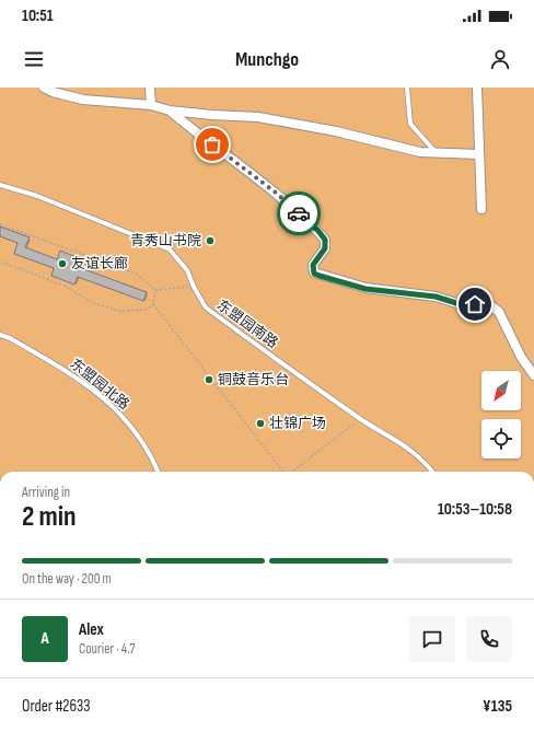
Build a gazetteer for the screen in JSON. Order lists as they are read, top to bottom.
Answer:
{
  "streets": {
    "lane": ["东盟园南路", "东盟园北路"]
  },
  "places": [
    "青秀山书院",
    "友谊长廊",
    "铜鼓音乐台",
    "壮锦广场"
  ],
  "north": "bottom left",
  "page": {
    "status": "10:51",
    "header": "Munchgo",
    "heading": ["2 min", "Arriving in", "10:53–10:58"],
    "panel": [
      "Alex",
      "Courier · 4.7",
      "Order #2633",
      "¥135"
    ],
    "bar": "On the way · 200 m",
    "round": "A"
  }
}
